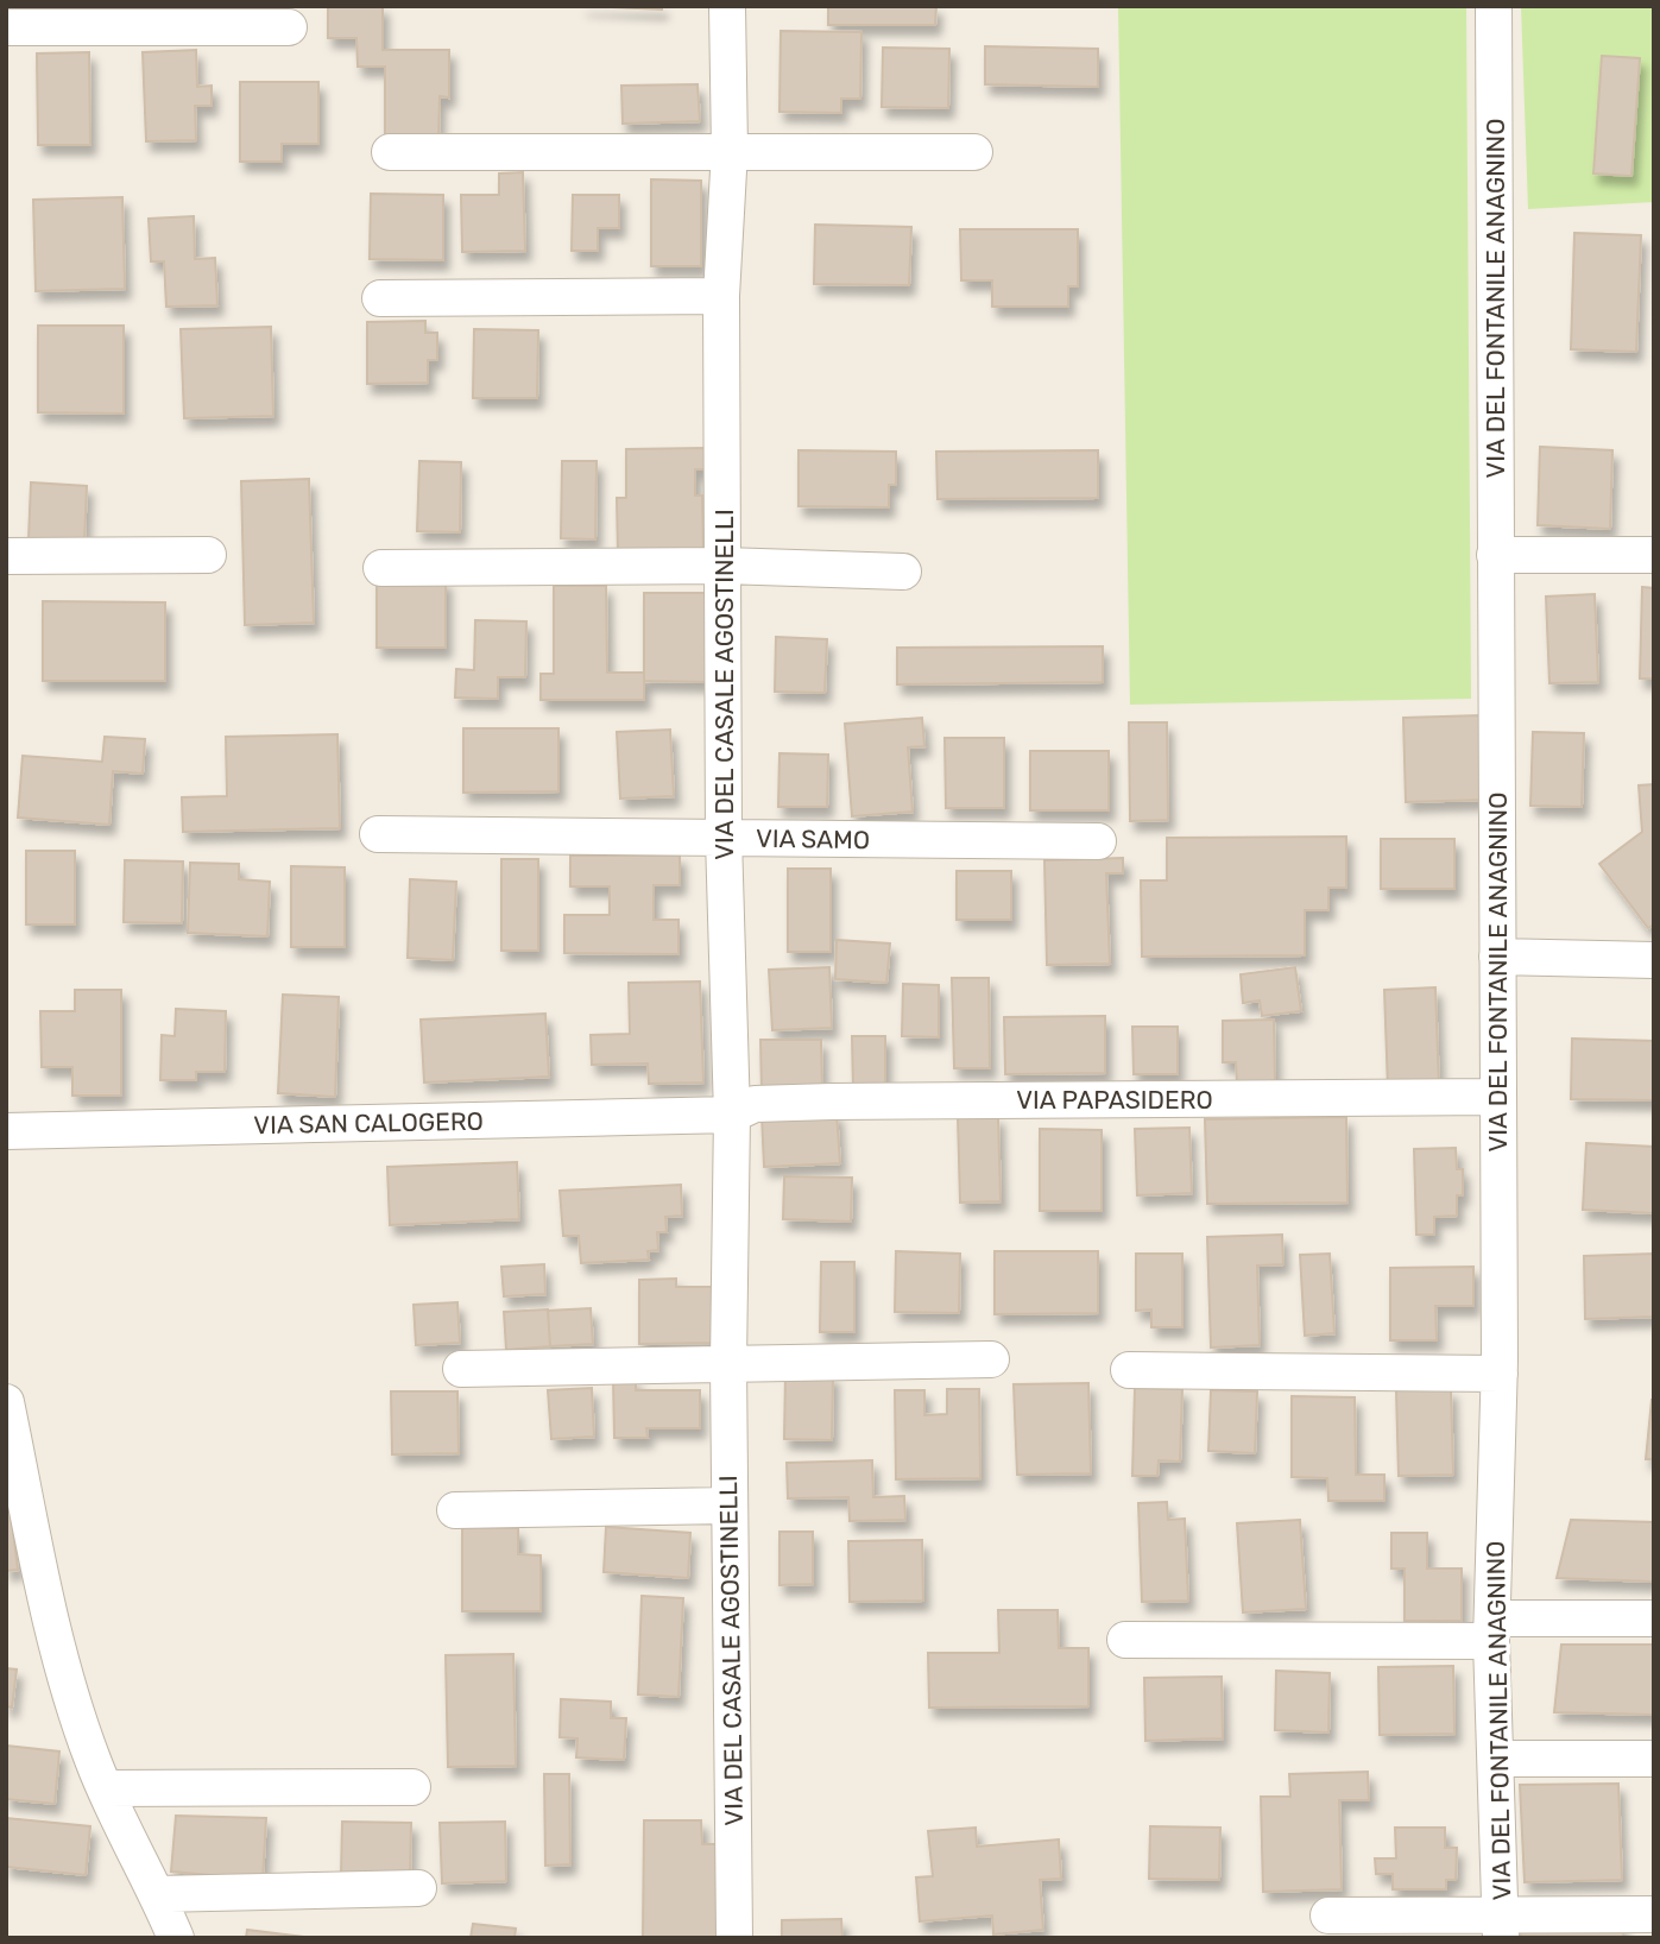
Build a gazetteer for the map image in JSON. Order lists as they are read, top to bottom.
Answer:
{
  "streets": {
    "street": [
      "VIA DEL FONTANILE ANAGNINO",
      "VIA DEL CASALE AGOSTINELLI",
      "VIA SAMO",
      "VIA PAPASIDERO",
      "VIA SAN CALOGERO"
    ]
  },
  "crossings": [
    ["VIA DEL FONTANILE ANAGNINO", "VIA PAPASIDERO"],
    ["VIA DEL CASALE AGOSTINELLI", "VIA SAMO"],
    ["VIA DEL CASALE AGOSTINELLI", "VIA PAPASIDERO"],
    ["VIA DEL CASALE AGOSTINELLI", "VIA SAN CALOGERO"],
    ["VIA PAPASIDERO", "VIA SAN CALOGERO"]
  ]
}
